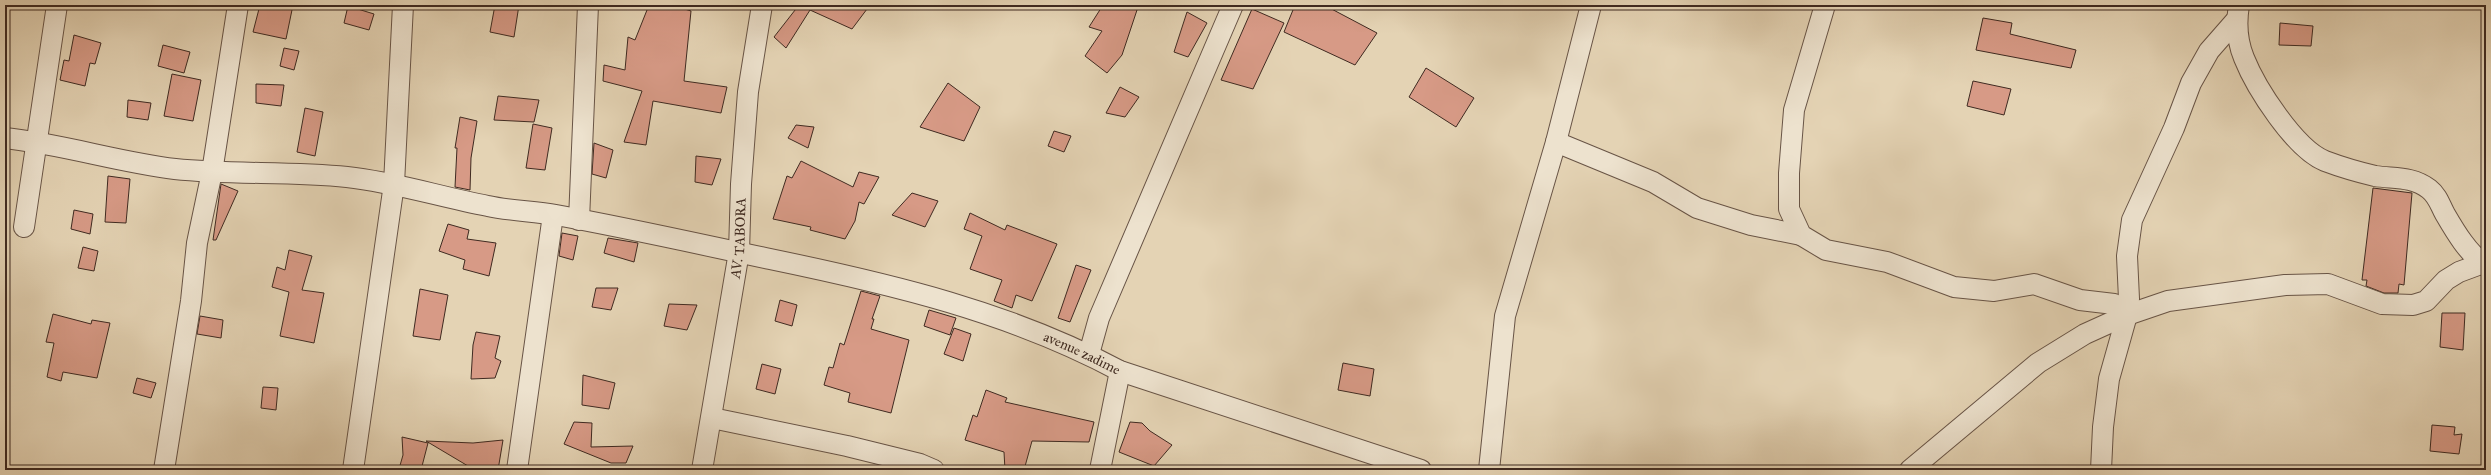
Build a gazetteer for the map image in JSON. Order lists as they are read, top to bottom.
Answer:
{
  "streets": {
    "street": ["AV. TABORA", "avenue zadime"]
  },
  "crossings": [
    ["AV. TABORA", "avenue zadime"]
  ]
}
